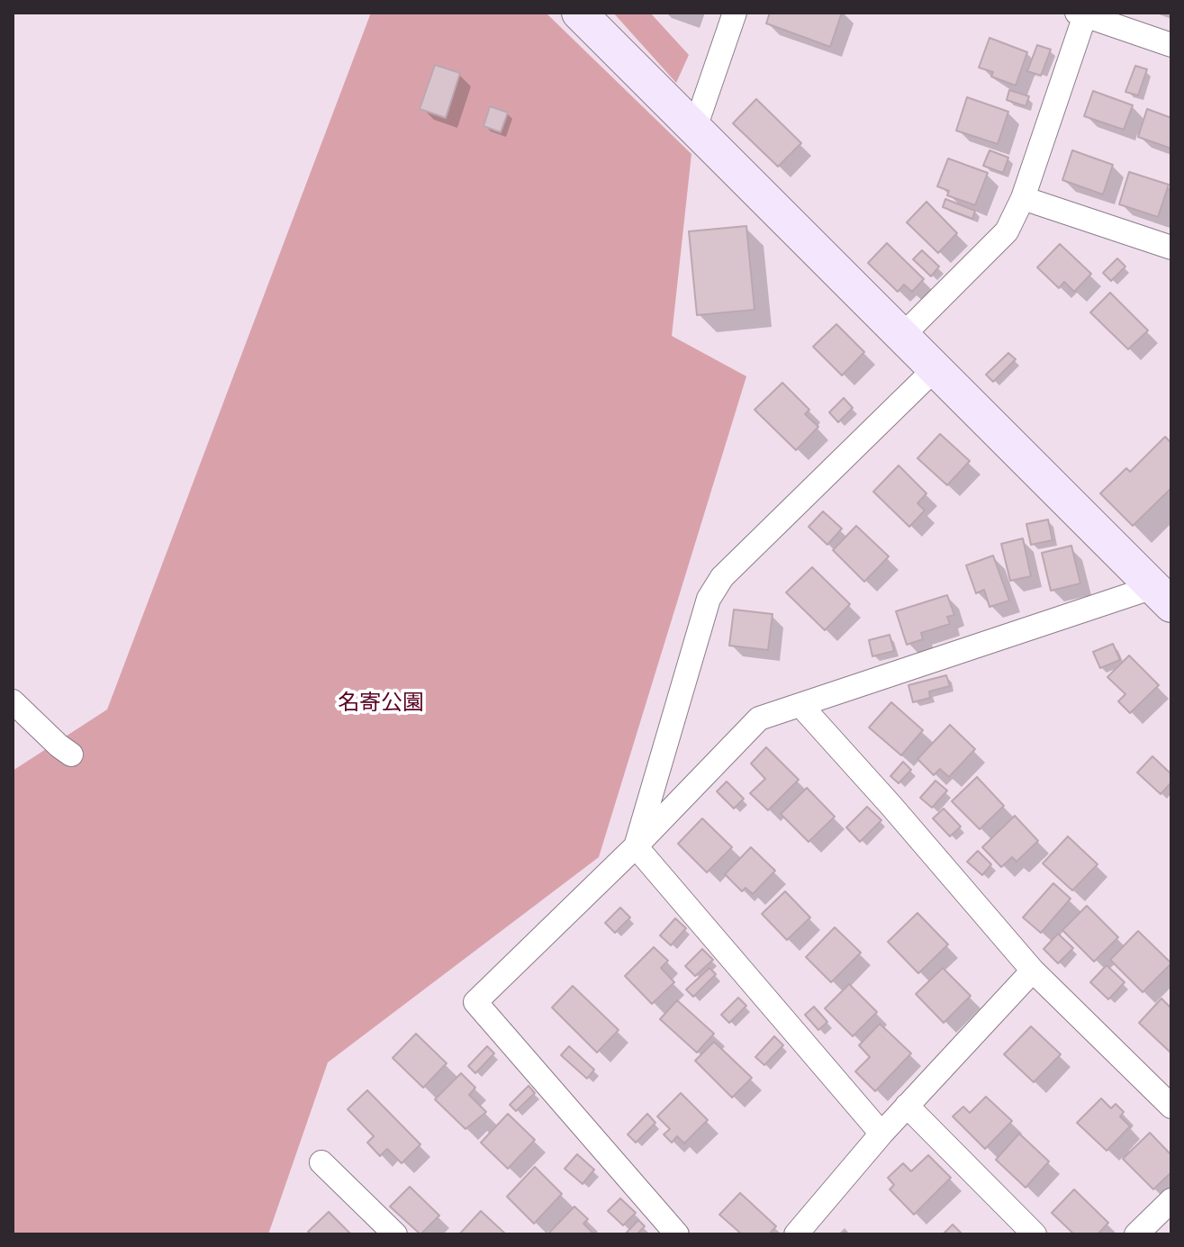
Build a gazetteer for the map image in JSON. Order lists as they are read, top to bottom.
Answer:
{
  "parks": ["名寄公園"]
}
